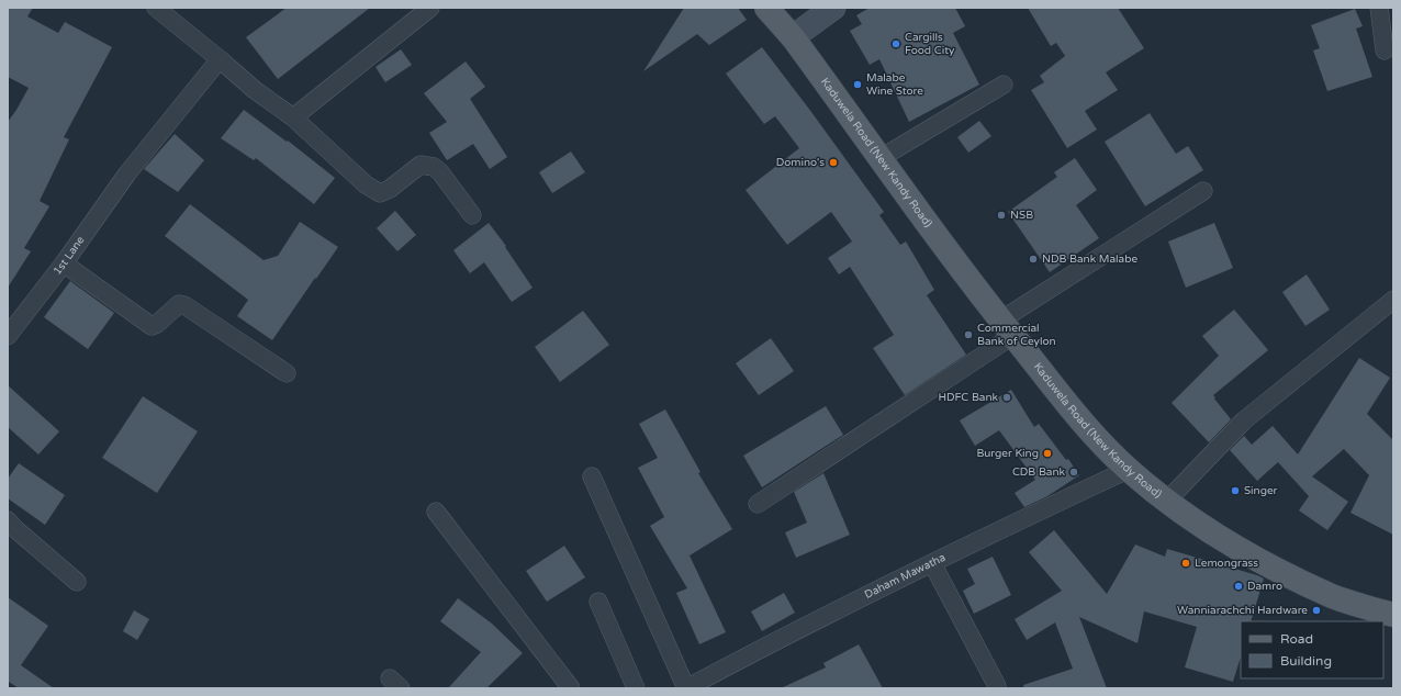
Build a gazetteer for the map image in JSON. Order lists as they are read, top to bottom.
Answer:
{
  "streets": {
    "main road": ["Kaduwela Road (New Kandy Road)"],
    "street": ["1st Lane", "Daham Mawatha"]
  },
  "crossings": [
    ["Kaduwela Road (New Kandy Road)", "Daham Mawatha"]
  ],
  "places": [
    "Cargills Food City",
    "Malabe Wine Store",
    "Domino's",
    "NSB",
    "NDB Bank Malabe",
    "Commercial Bank of Ceylon",
    "HDFC Bank",
    "Burger King",
    "CDB Bank",
    "Singer",
    "Lemongrass",
    "Damro",
    "Wanniarachchi Hardware"
  ],
  "legend": ["Road", "Building"]
}
